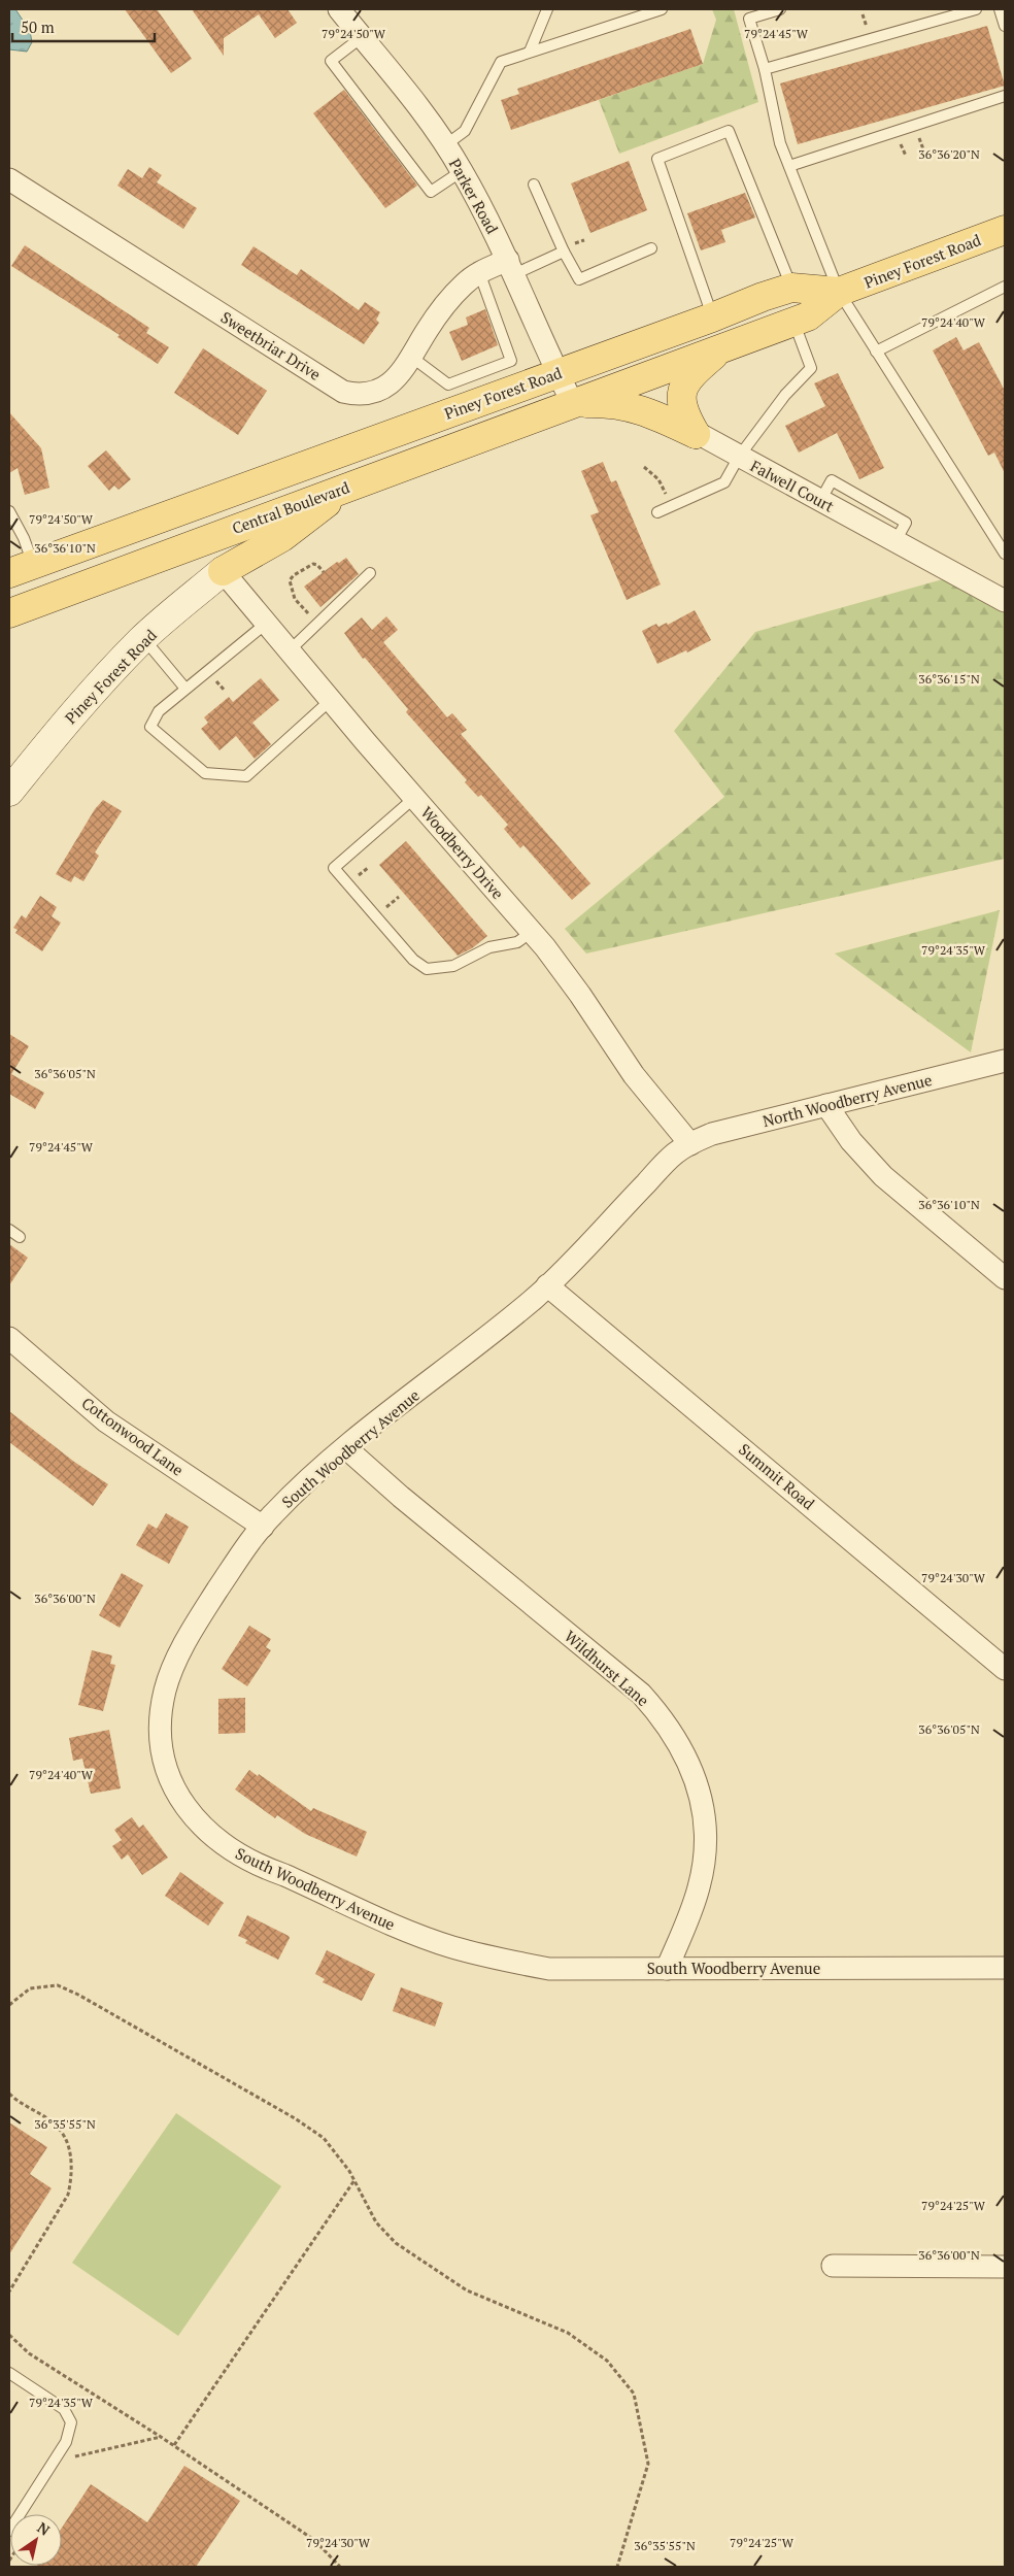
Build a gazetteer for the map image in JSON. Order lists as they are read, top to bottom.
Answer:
{
  "streets": {
    "main road": ["Piney Forest Road", "Central Boulevard"],
    "street": [
      "Parker Road",
      "Sweetbriar Drive",
      "Falwell Court",
      "Woodberry Drive",
      "North Woodberry Avenue",
      "Cottonwood Lane",
      "South Woodberry Avenue",
      "Summit Road",
      "Wildhurst Lane"
    ]
  },
  "crossings": [
    ["Parker Road", "Piney Forest Road"],
    ["Parker Road", "Sweetbriar Drive"],
    ["Parker Road", "Central Boulevard"],
    ["Piney Forest Road", "Falwell Court"],
    ["Piney Forest Road", "Central Boulevard"],
    ["Piney Forest Road", "Woodberry Drive"],
    ["Woodberry Drive", "North Woodberry Avenue"],
    ["Woodberry Drive", "South Woodberry Avenue"],
    ["North Woodberry Avenue", "South Woodberry Avenue"],
    ["Cottonwood Lane", "South Woodberry Avenue"],
    ["South Woodberry Avenue", "Summit Road"],
    ["South Woodberry Avenue", "Wildhurst Lane"]
  ],
  "scale_bar": "50 m",
  "north": "top right",
  "coordinates": [
    "79°24'50\"W",
    "79°24'45\"W",
    "36°36'20\"N",
    "79°24'40\"W",
    "36°36'10\"N",
    "36°36'15\"N",
    "79°24'35\"W",
    "36°36'05\"N",
    "79°24'30\"W",
    "36°36'00\"N",
    "36°35'55\"N",
    "79°24'25\"W"
  ]
}
